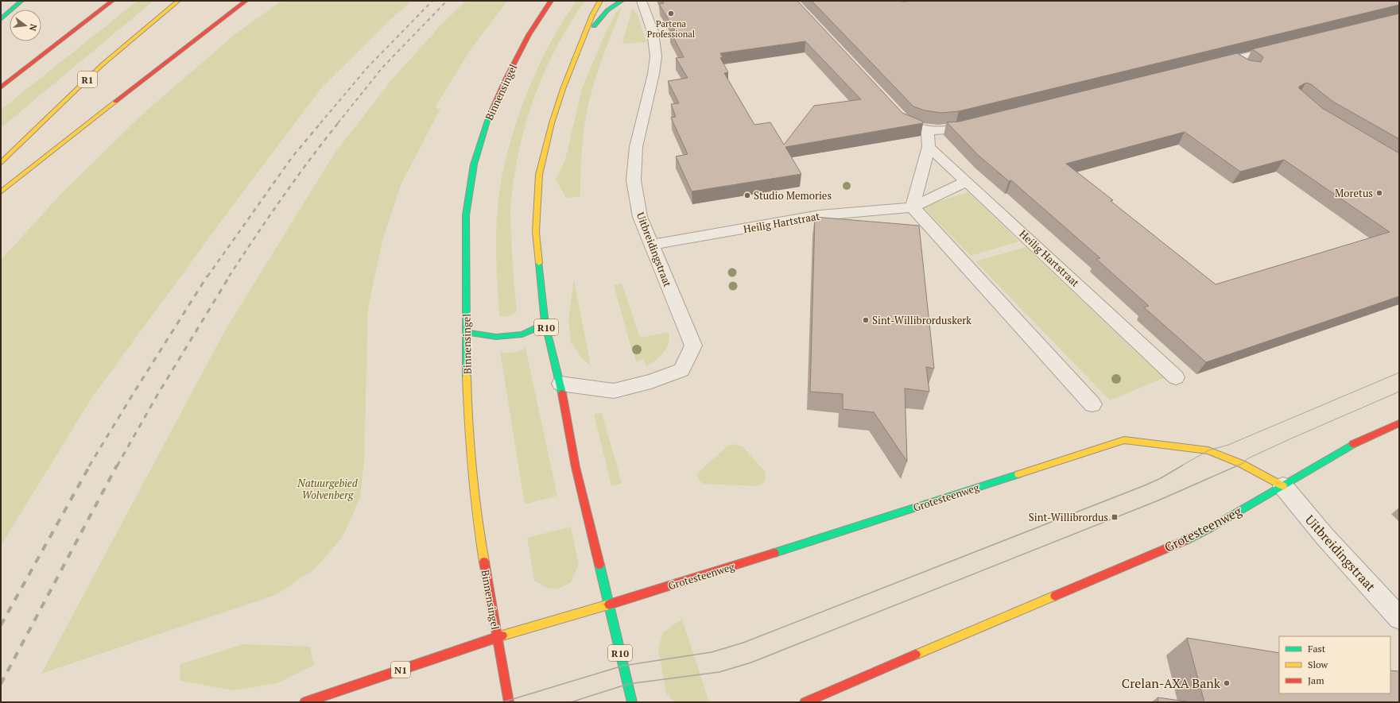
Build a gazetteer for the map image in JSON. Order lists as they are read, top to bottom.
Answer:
{
  "streets": {
    "main road": [
      "R1",
      "Binnensingel",
      "R10",
      "Grotesteenweg",
      "N1"
    ],
    "street": ["Heilig Hartstraat", "Uitbreidingstraat"]
  },
  "crossings": [
    ["Binnensingel", "N1"],
    ["Heilig Hartstraat", "Uitbreidingstraat"],
    ["Uitbreidingstraat", "R10"],
    ["Uitbreidingstraat", "Grotesteenweg"],
    ["R10", "Grotesteenweg"],
    ["R10", "N1"],
    ["Grotesteenweg", "N1"]
  ],
  "parks": ["Natuurgebied Wolvenberg"],
  "places": {
    "other": [
      "Partena Professional",
      "Moretus",
      "Studio Memories",
      "Sint-Willibrorduskerk",
      "Crelan-AXA Bank"
    ],
    "transit": ["Sint-Willibrordus"]
  },
  "legend": ["Fast", "Slow", "Jam"],
  "north": "right"
}
